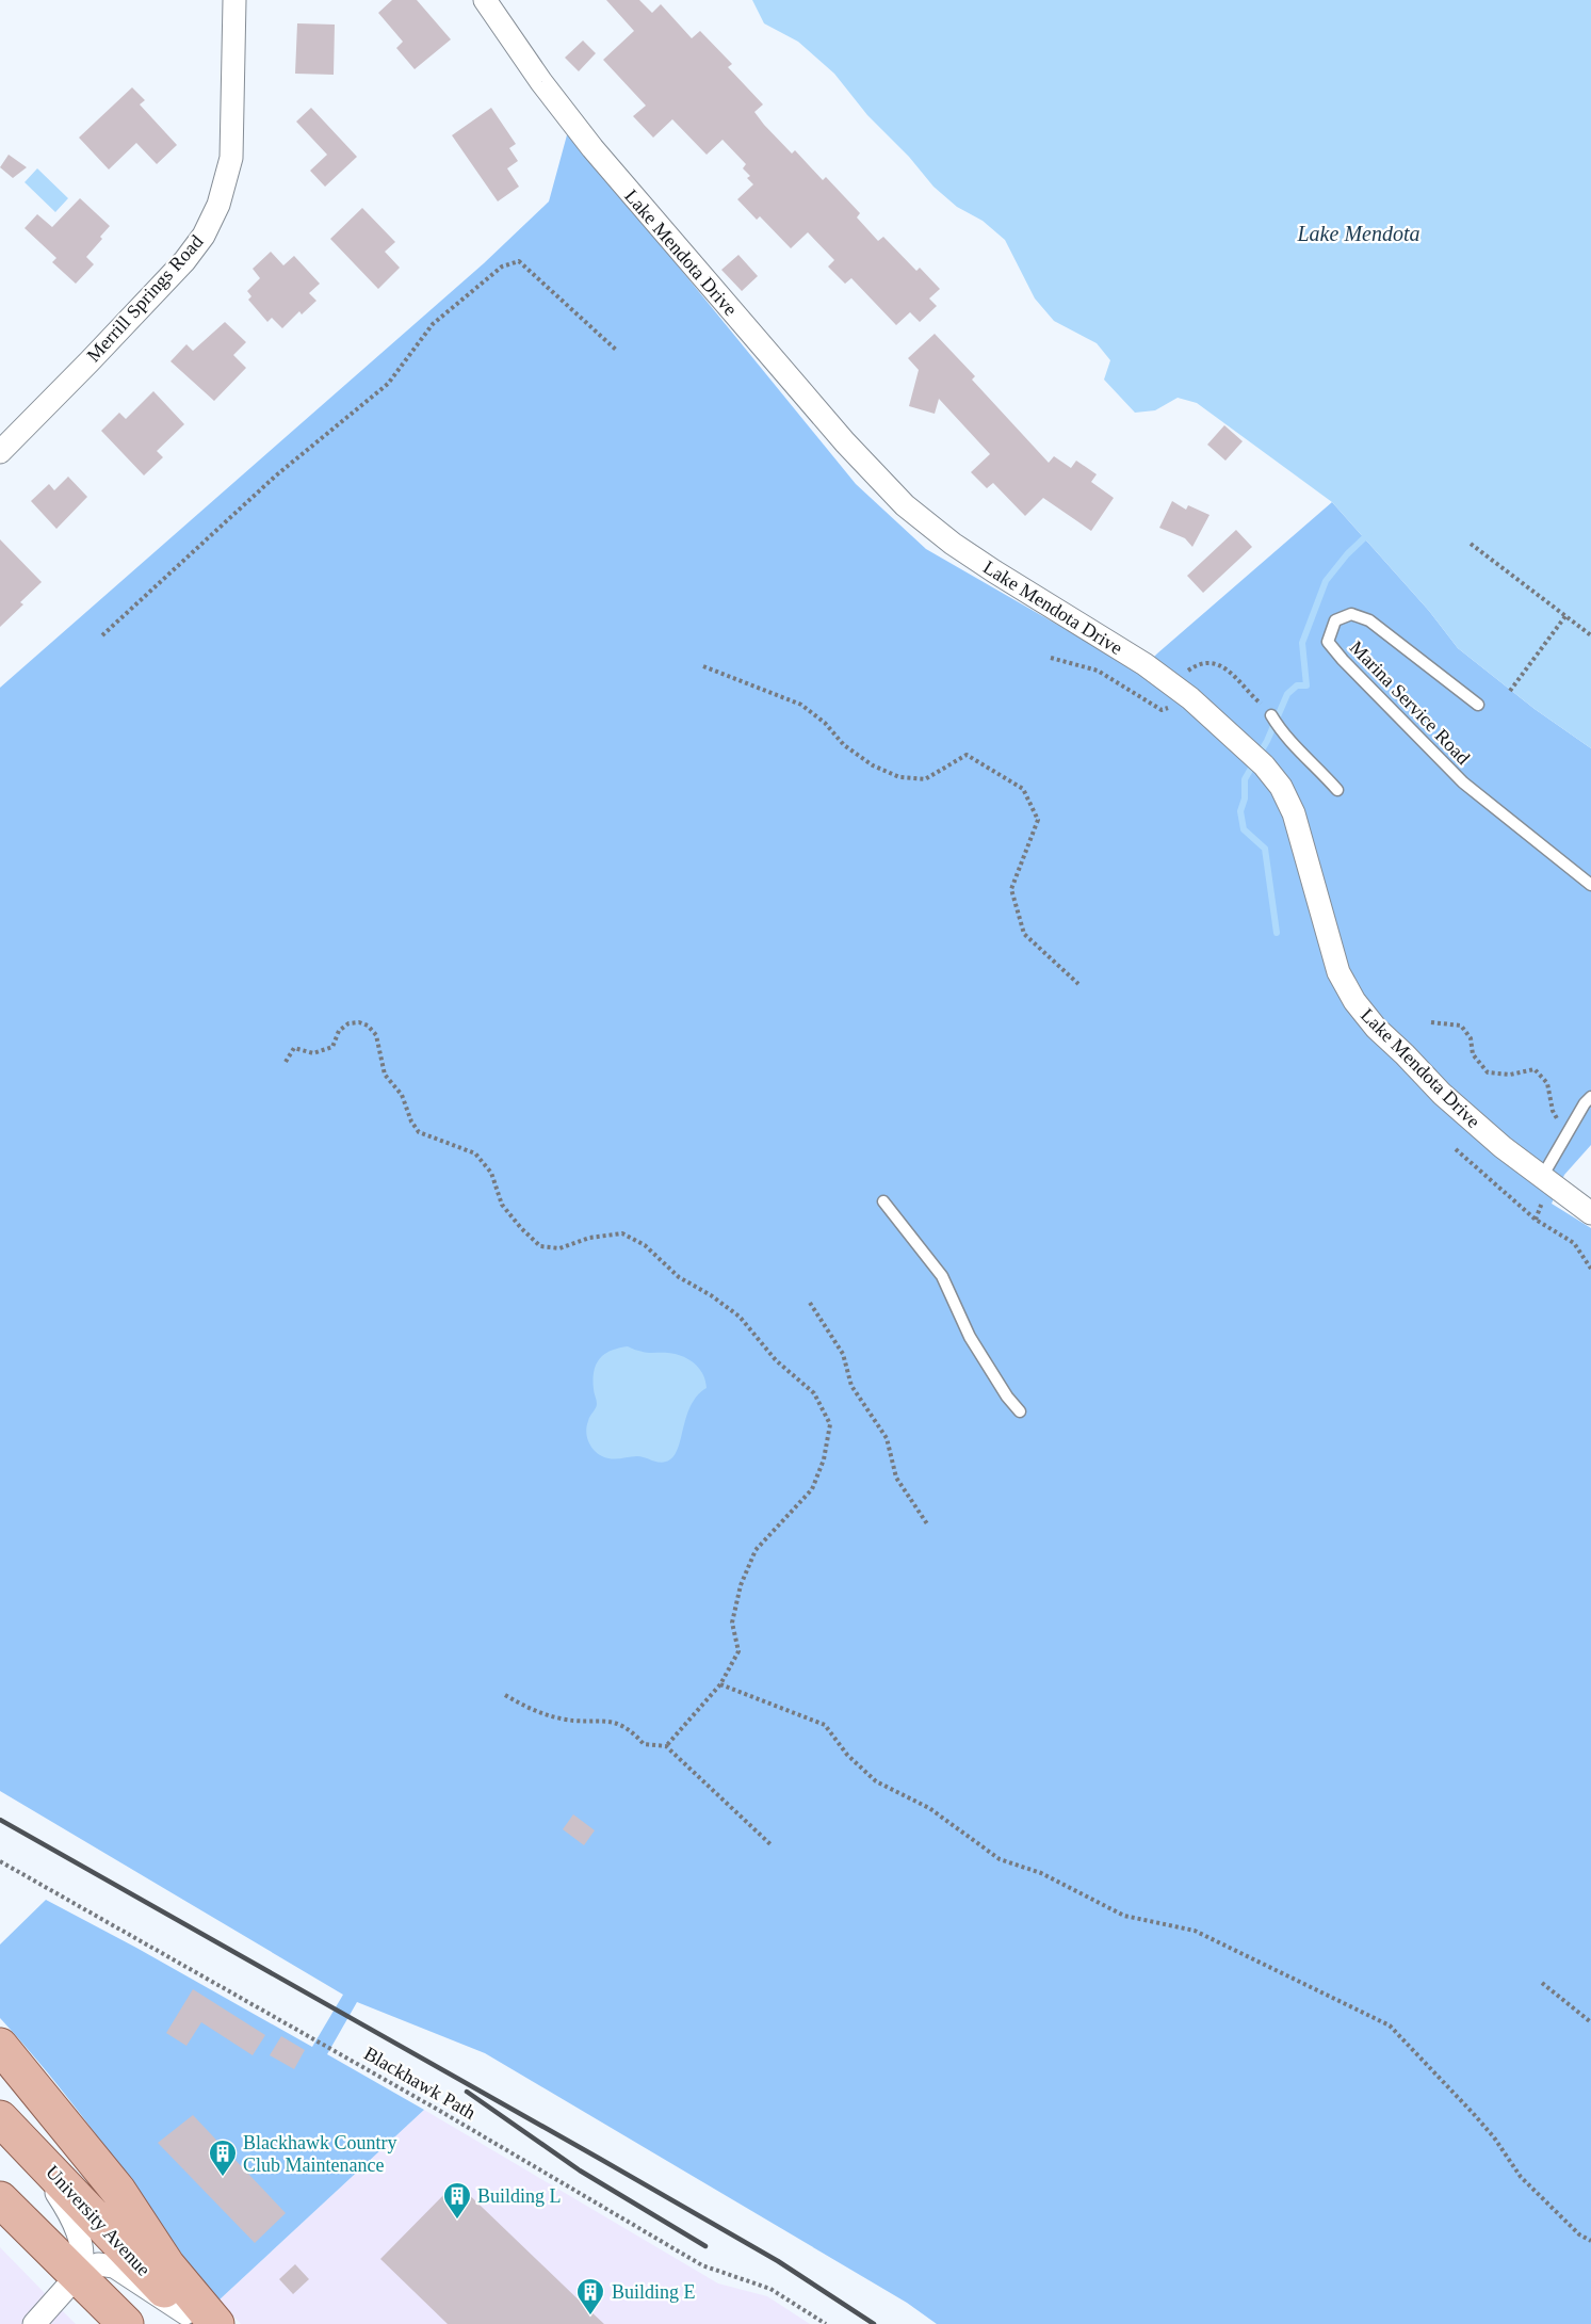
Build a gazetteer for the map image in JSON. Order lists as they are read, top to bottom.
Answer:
{
  "streets": {
    "main road": ["University Avenue"],
    "street": ["Lake Mendota Drive", "Merrill Springs Road"],
    "lane": ["Marina Service Road"],
    "path": ["Blackhawk Path"]
  },
  "water": ["Lake Mendota"],
  "places": {
    "building": ["Blackhawk Country Club Maintenance", "Building L", "Building E"]
  }
}
